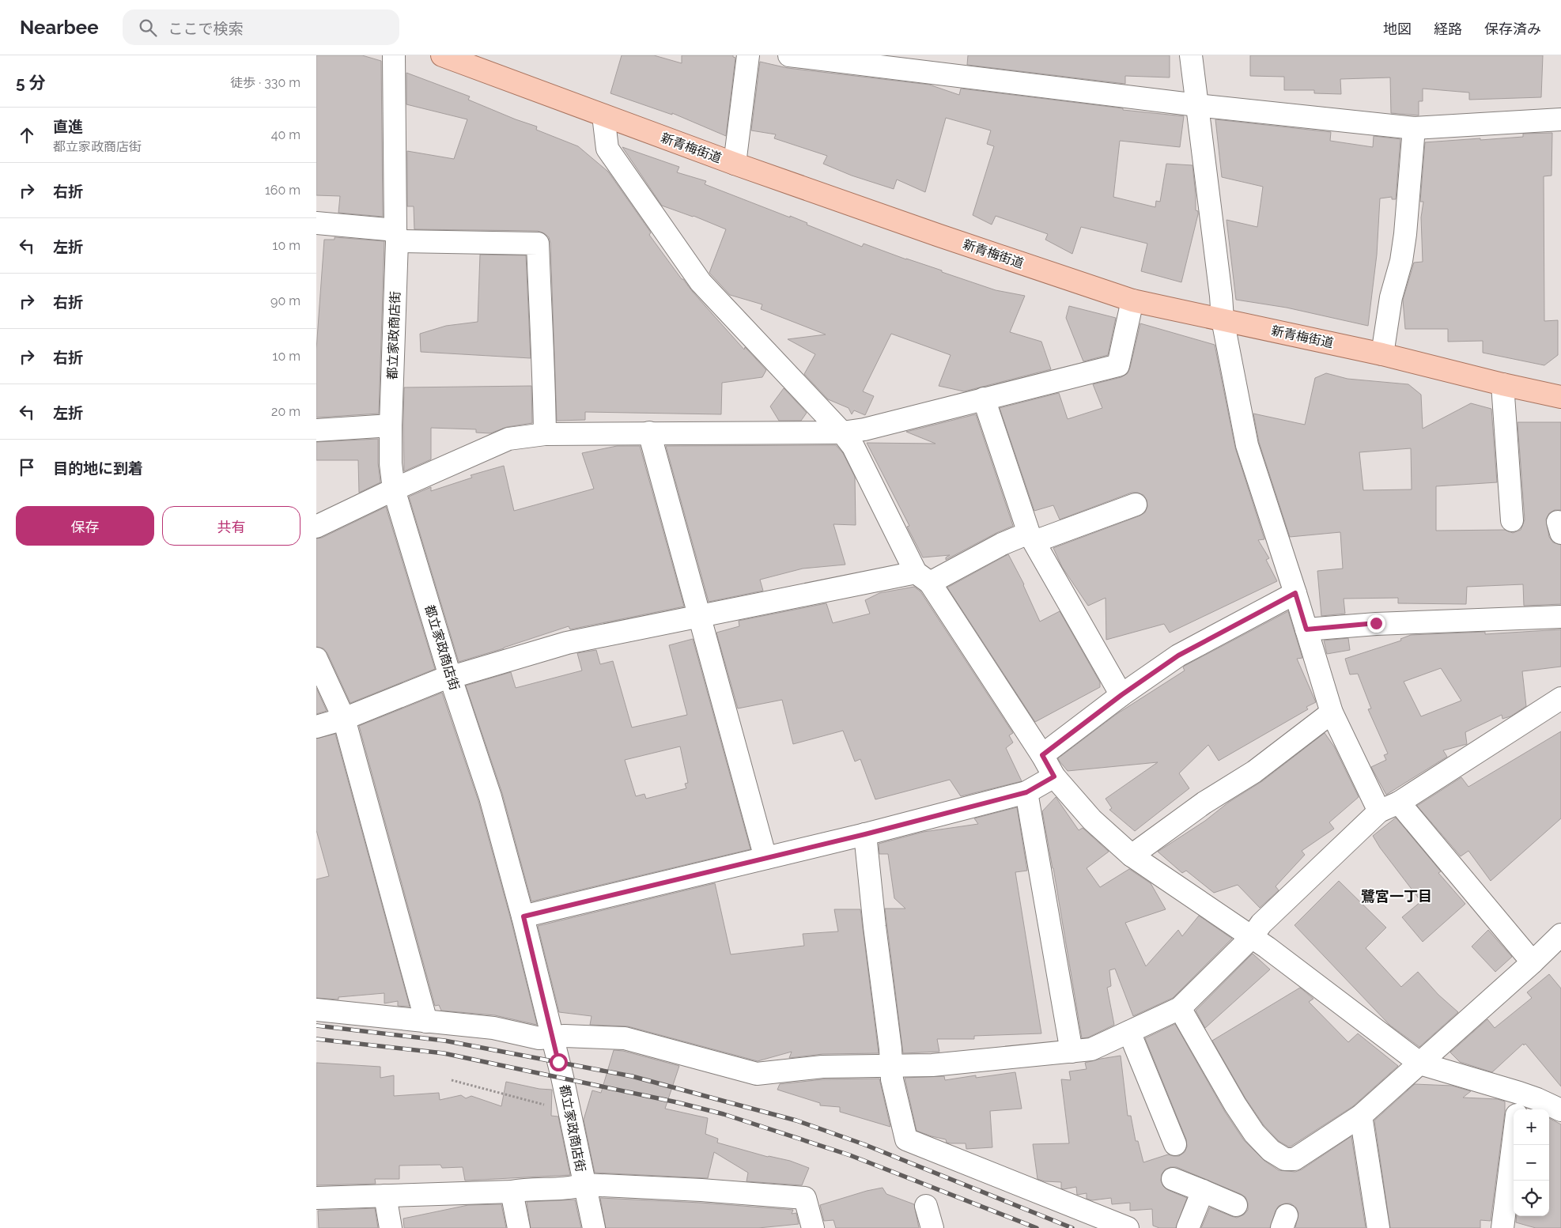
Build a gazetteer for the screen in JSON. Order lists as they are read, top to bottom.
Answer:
{
  "streets": {
    "main road": ["新青梅街道"],
    "street": ["都立家政商店街"]
  },
  "districts": ["鷺宮一丁目"],
  "page": {
    "header": "Nearbee",
    "search": "ここで検索",
    "nav": ["地図", "経路", "保存済み"],
    "heading": ["5 分", "徒歩 · 330 m"],
    "list": [
      ["直進", "都立家政商店街", "40 m"],
      ["右折", "160 m"],
      ["左折", "10 m"],
      ["右折", "90 m"],
      ["右折", "10 m"],
      ["左折", "20 m"],
      "目的地に到着"
    ],
    "buttons": ["保存", "共有"],
    "map_buttons": ["+", "−"]
  }
}
